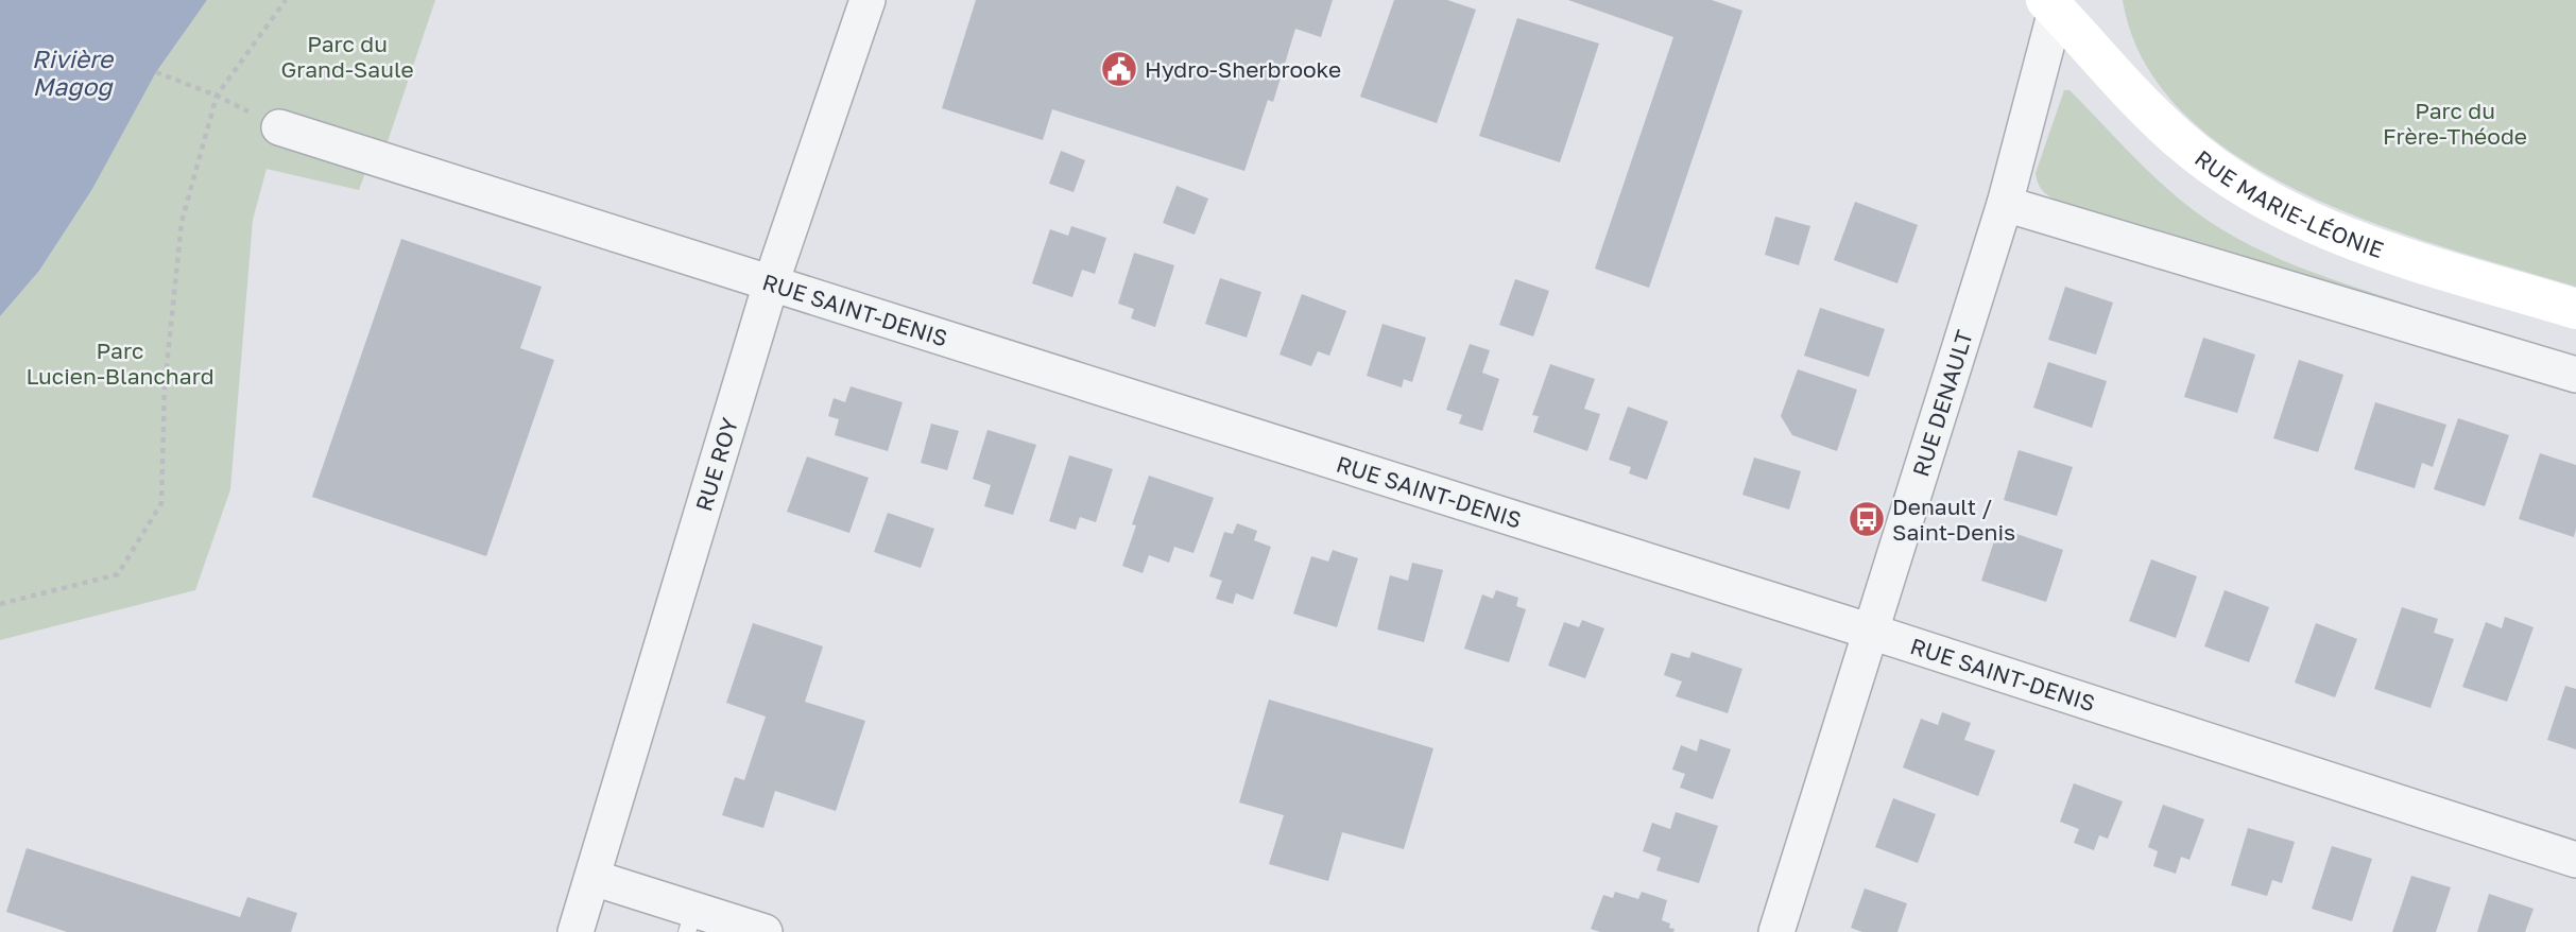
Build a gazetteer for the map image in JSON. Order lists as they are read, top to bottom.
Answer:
{
  "streets": {
    "main road": ["RUE MARIE-LÉONIE"],
    "street": ["RUE SAINT-DENIS", "RUE DENAULT", "RUE ROY"]
  },
  "crossings": [
    ["RUE MARIE-LÉONIE", "RUE DENAULT"],
    ["RUE SAINT-DENIS", "RUE DENAULT"],
    ["RUE SAINT-DENIS", "RUE ROY"]
  ],
  "water": ["Rivière Magog"],
  "parks": ["Parc du Grand-Saule", "Parc du Frère-Théode", "Parc Lucien-Blanchard"],
  "places": {
    "public building": ["Hydro-Sherbrooke"],
    "bus stop": ["Denault / Saint-Denis"]
  }
}
